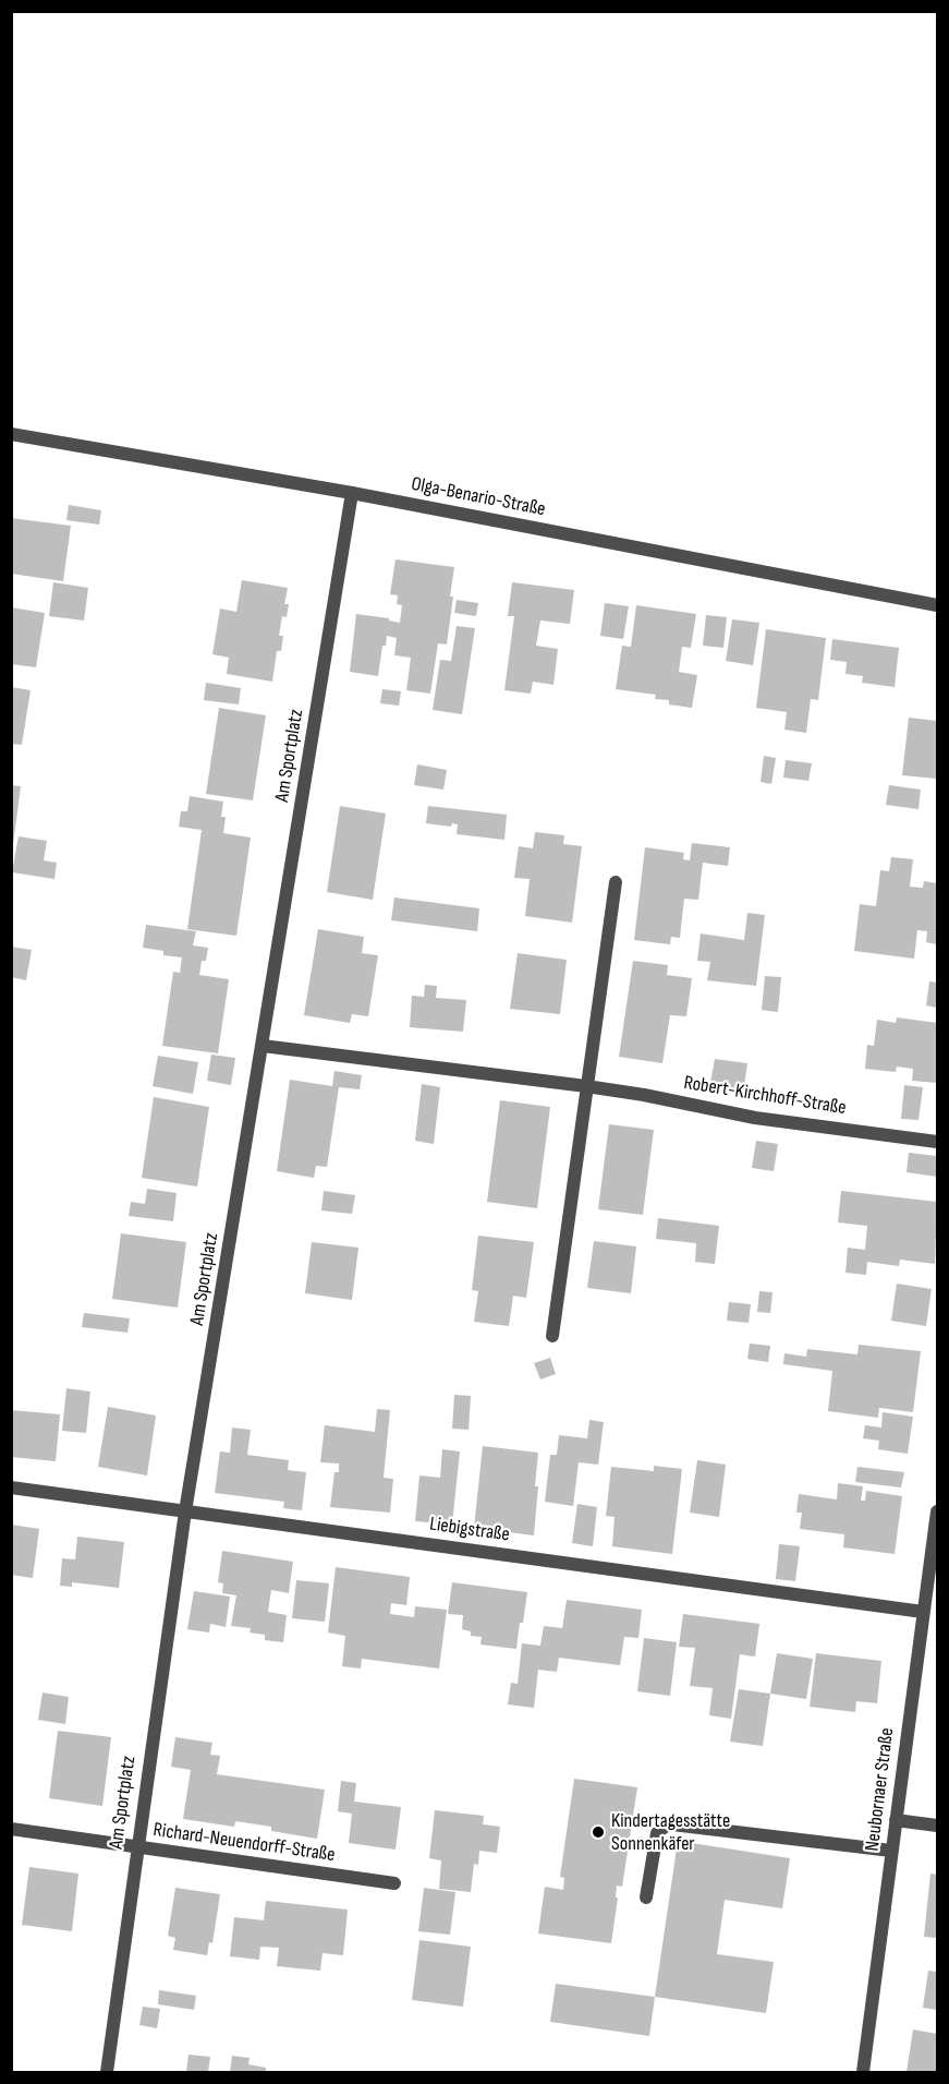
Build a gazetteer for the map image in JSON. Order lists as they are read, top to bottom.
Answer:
{
  "streets": {
    "street": [
      "Olga-Benario-Straße",
      "Am Sportplatz",
      "Robert-Kirchhoff-Straße",
      "Liebigstraße",
      "Neubornaer Straße",
      "Richard-Neuendorff-Straße"
    ]
  },
  "crossings": [
    ["Olga-Benario-Straße", "Am Sportplatz"],
    ["Am Sportplatz", "Robert-Kirchhoff-Straße"],
    ["Am Sportplatz", "Liebigstraße"],
    ["Am Sportplatz", "Richard-Neuendorff-Straße"],
    ["Liebigstraße", "Neubornaer Straße"]
  ],
  "places": ["Kindertagesstätte Sonnenkäfer"]
}
